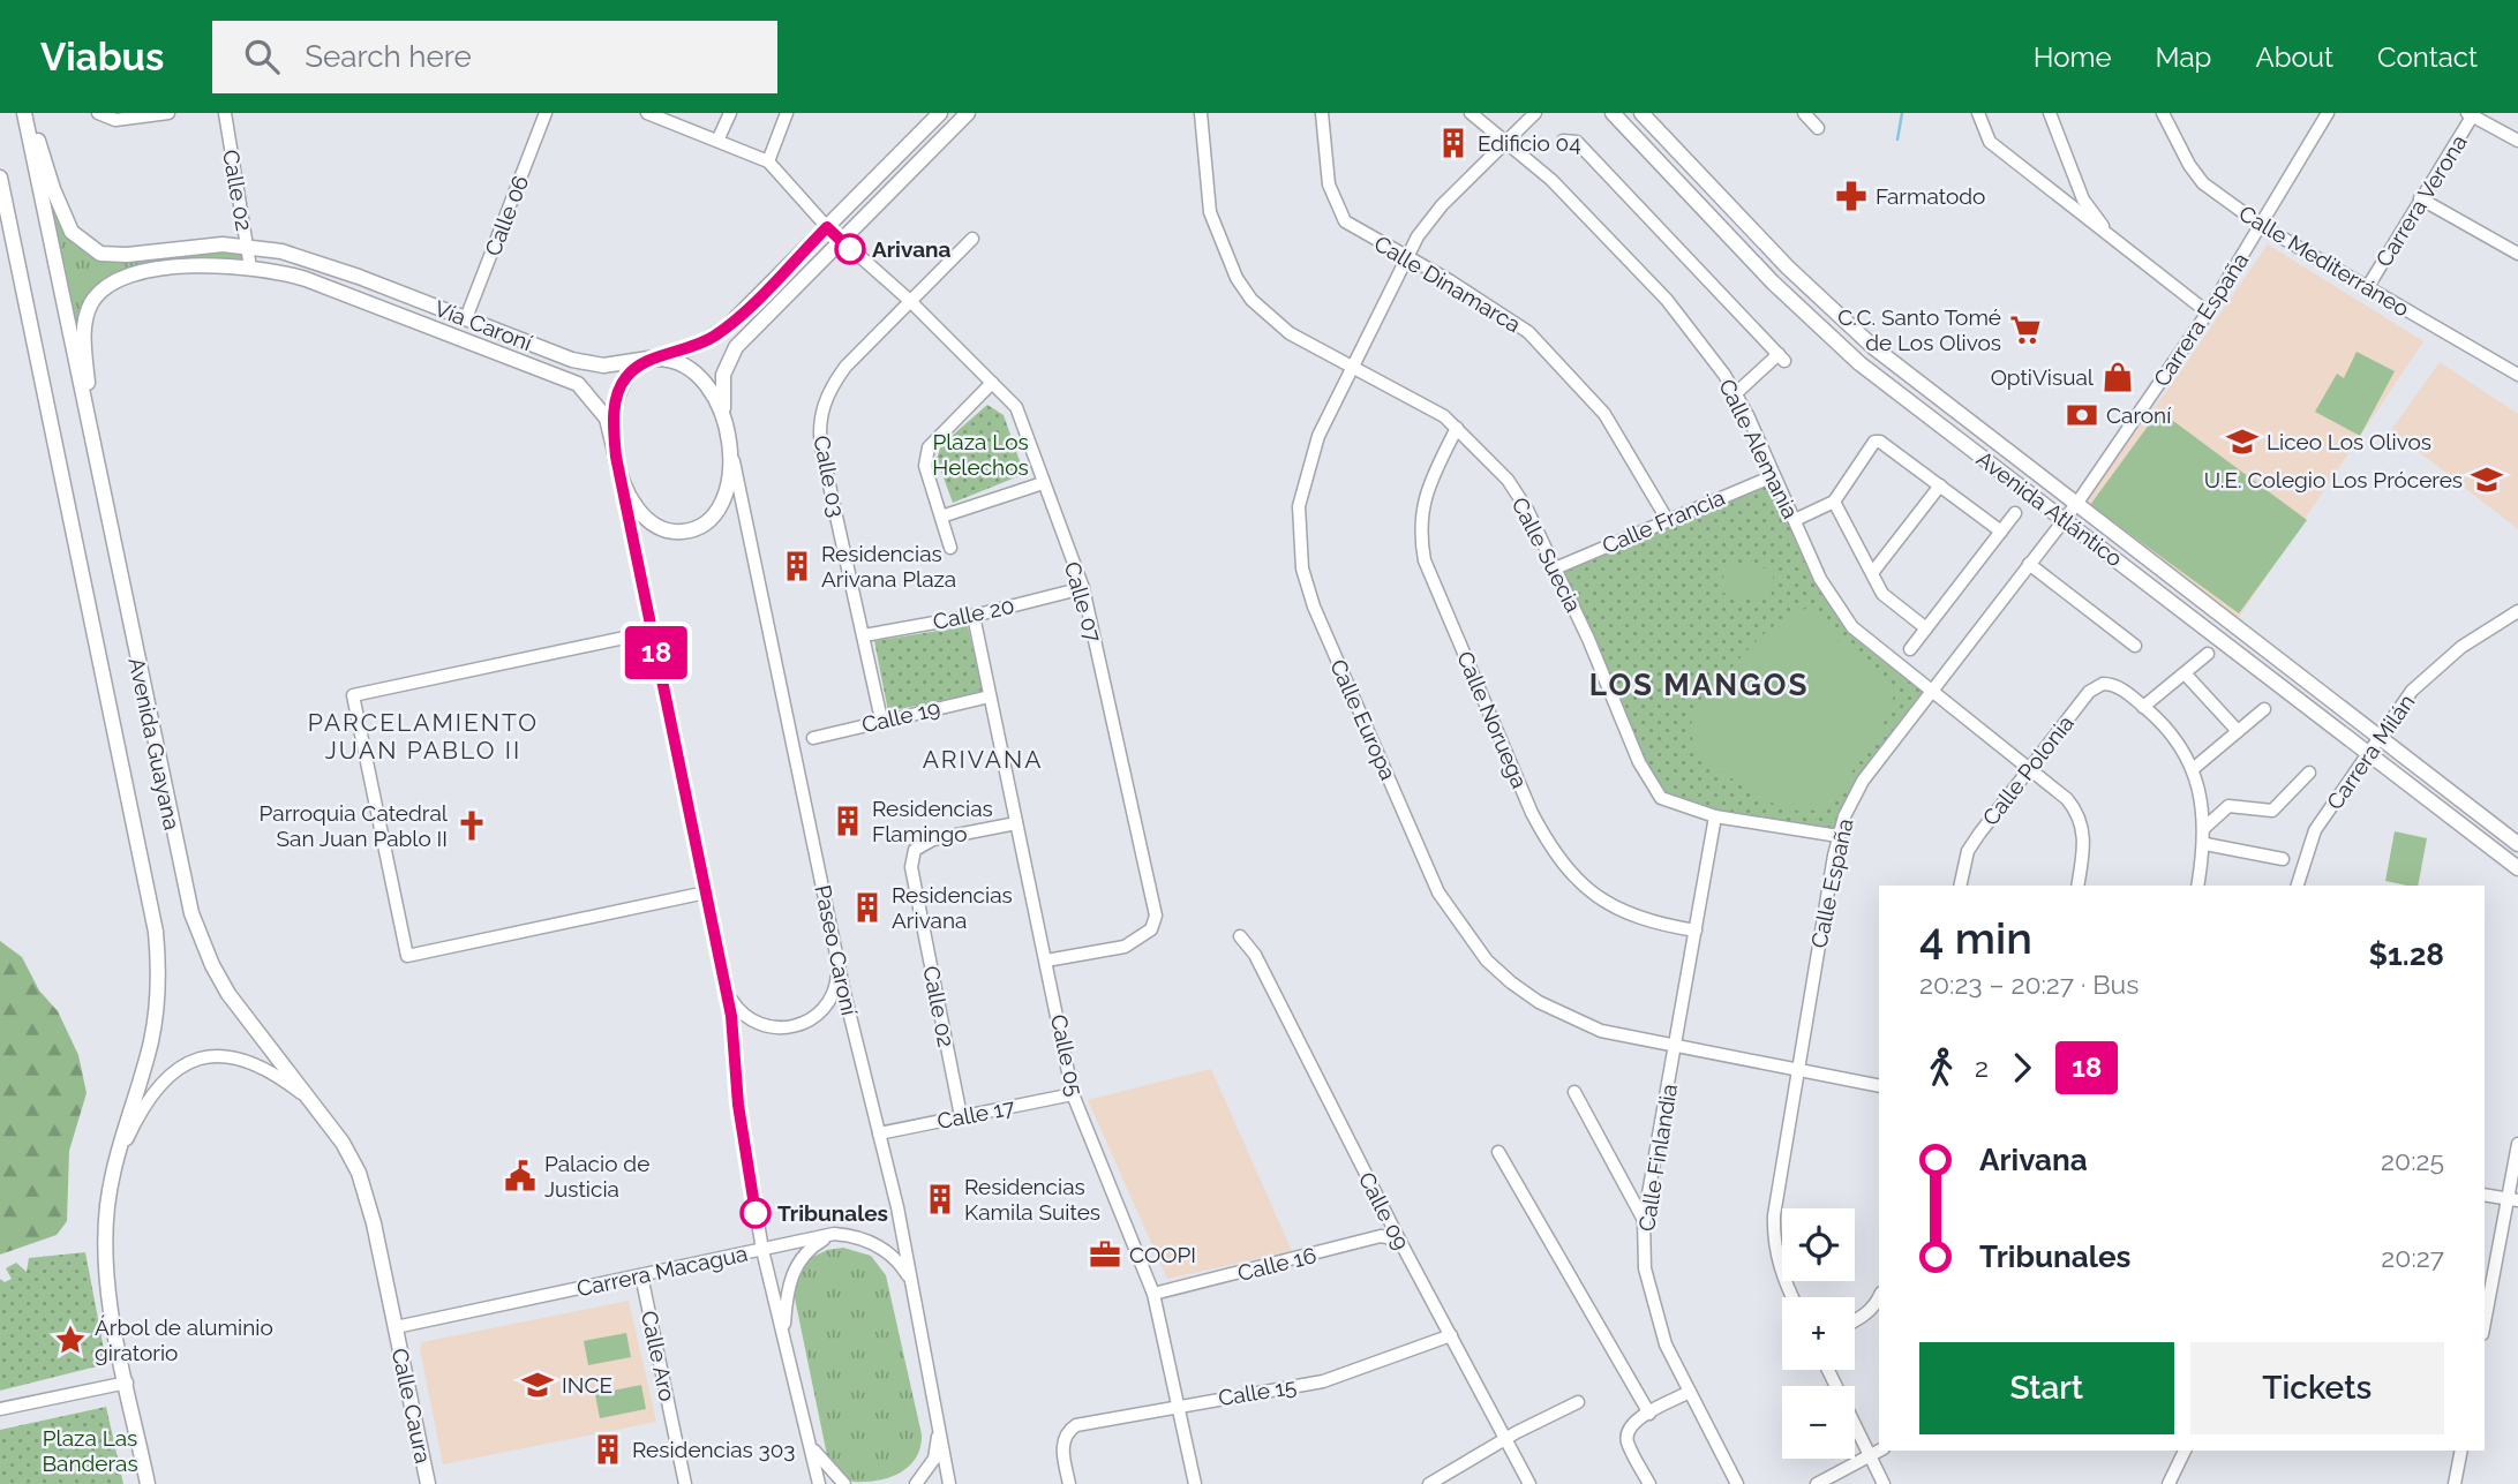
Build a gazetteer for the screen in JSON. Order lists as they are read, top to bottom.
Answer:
{
  "streets": {
    "main road": [
      "Vía Caroní",
      "Avenida Atlántico",
      "Avenida Guayana",
      "Paseo Caroní",
      "Calle Caura"
    ],
    "street": [
      "Calle 02",
      "Carrera Verona",
      "Calle 06",
      "Calle Mediterráneo",
      "Calle Dinamarca",
      "Carrera España",
      "Calle Alemania",
      "Calle 03",
      "Calle Francia",
      "Calle Suecia",
      "Calle 07",
      "Calle 20",
      "Calle 19",
      "Calle Europa",
      "Calle Noruega",
      "Carrera Milán",
      "Calle Polonia",
      "Calle España",
      "Calle 05",
      "Calle 17",
      "Calle Finlandia",
      "Calle 09",
      "Calle 16",
      "Carrera Macagua",
      "Calle Aro",
      "Calle 15"
    ]
  },
  "crossings": [
    ["Calle 02", "Vía Caroní"],
    ["Calle 02", "Calle 05"],
    ["Calle 02", "Calle 17"],
    ["Carrera Verona", "Calle Mediterráneo"],
    ["Calle 06", "Vía Caroní"],
    ["Calle Mediterráneo", "Carrera España"],
    ["Calle Dinamarca", "Calle Francia"],
    ["Calle Dinamarca", "Calle Europa"],
    ["Carrera España", "Avenida Atlántico"],
    ["Carrera España", "Calle España"],
    ["Vía Caroní", "Calle 07"],
    ["Vía Caroní", "Avenida Guayana"],
    ["Vía Caroní", "Paseo Caroní"],
    ["Calle Alemania", "Calle Francia"],
    ["Calle Alemania", "Calle Europa"],
    ["Calle Alemania", "Calle Polonia"],
    ["Calle Alemania", "Calle España"],
    ["Calle 03", "Calle 07"],
    ["Calle 03", "Calle 20"],
    ["Calle 03", "Calle 19"],
    ["Avenida Atlántico", "Carrera Milán"],
    ["Avenida Atlántico", "Calle España"],
    ["Calle Francia", "Calle Suecia"],
    ["Calle Suecia", "Calle Europa"],
    ["Calle Suecia", "Calle Noruega"],
    ["Calle Suecia", "Calle España"],
    ["Calle Suecia", "Calle Finlandia"],
    ["Calle 07", "Calle 20"],
    ["Calle 07", "Calle 05"],
    ["Calle 20", "Calle 05"],
    ["Calle 19", "Calle 05"],
    ["Calle Europa", "Calle España"],
    ["Calle Europa", "Calle Finlandia"],
    ["Calle Noruega", "Calle Finlandia"],
    ["Avenida Guayana", "Carrera Macagua"],
    ["Avenida Guayana", "Calle Caura"],
    ["Paseo Caroní", "Calle 17"],
    ["Paseo Caroní", "Carrera Macagua"],
    ["Calle 05", "Calle 17"],
    ["Calle 05", "Calle 16"],
    ["Calle 05", "Calle 15"],
    ["Calle 09", "Calle 16"],
    ["Calle 09", "Calle 15"],
    ["Carrera Macagua", "Calle Aro"],
    ["Carrera Macagua", "Calle Caura"]
  ],
  "districts": ["LOS MANGOS", "PARCELAMIENTO JUAN PABLO II", "ARIVANA"],
  "parks": ["Plaza Los Helechos", "Plaza Las Banderas"],
  "places": {
    "building": [
      "Edificio 04",
      "Residencias Arivana Plaza",
      "Residencias Flamingo",
      "Residencias Arivana",
      "Residencias Kamila Suites",
      "Residencias 303"
    ],
    "pharmacy": ["Farmatodo"],
    "other": ["Arivana", "Tribunales"],
    "supermarket": ["C.C. Santo Tomé de Los Olivos"],
    "shop": ["OptiVisual"],
    "bank": ["Caroní"],
    "school or university": ["Liceo Los Olivos", "U.E. Colegio Los Próceres", "INCE"],
    "church": ["Parroquia Catedral San Juan Pablo II"],
    "public building": ["Palacio de Justicia"],
    "office": ["COOPI"],
    "place": ["Árbol de aluminio giratorio"]
  },
  "lines": ["bus line 18"],
  "page": {
    "header": "Viabus",
    "search": "Search here",
    "nav": [
      "Home",
      "Map",
      "About",
      "Contact"
    ],
    "on_map": "18",
    "heading": ["4 min", "20:23 – 20:27 · Bus", "$1.28"],
    "legs": ["2", "18"],
    "list": [
      {
        "name": "Arivana",
        "value": "20:25"
      },
      {
        "name": "Tribunales",
        "value": "20:27"
      }
    ],
    "map_buttons": ["+", "−"],
    "buttons": ["Start", "Tickets"]
  }
}
